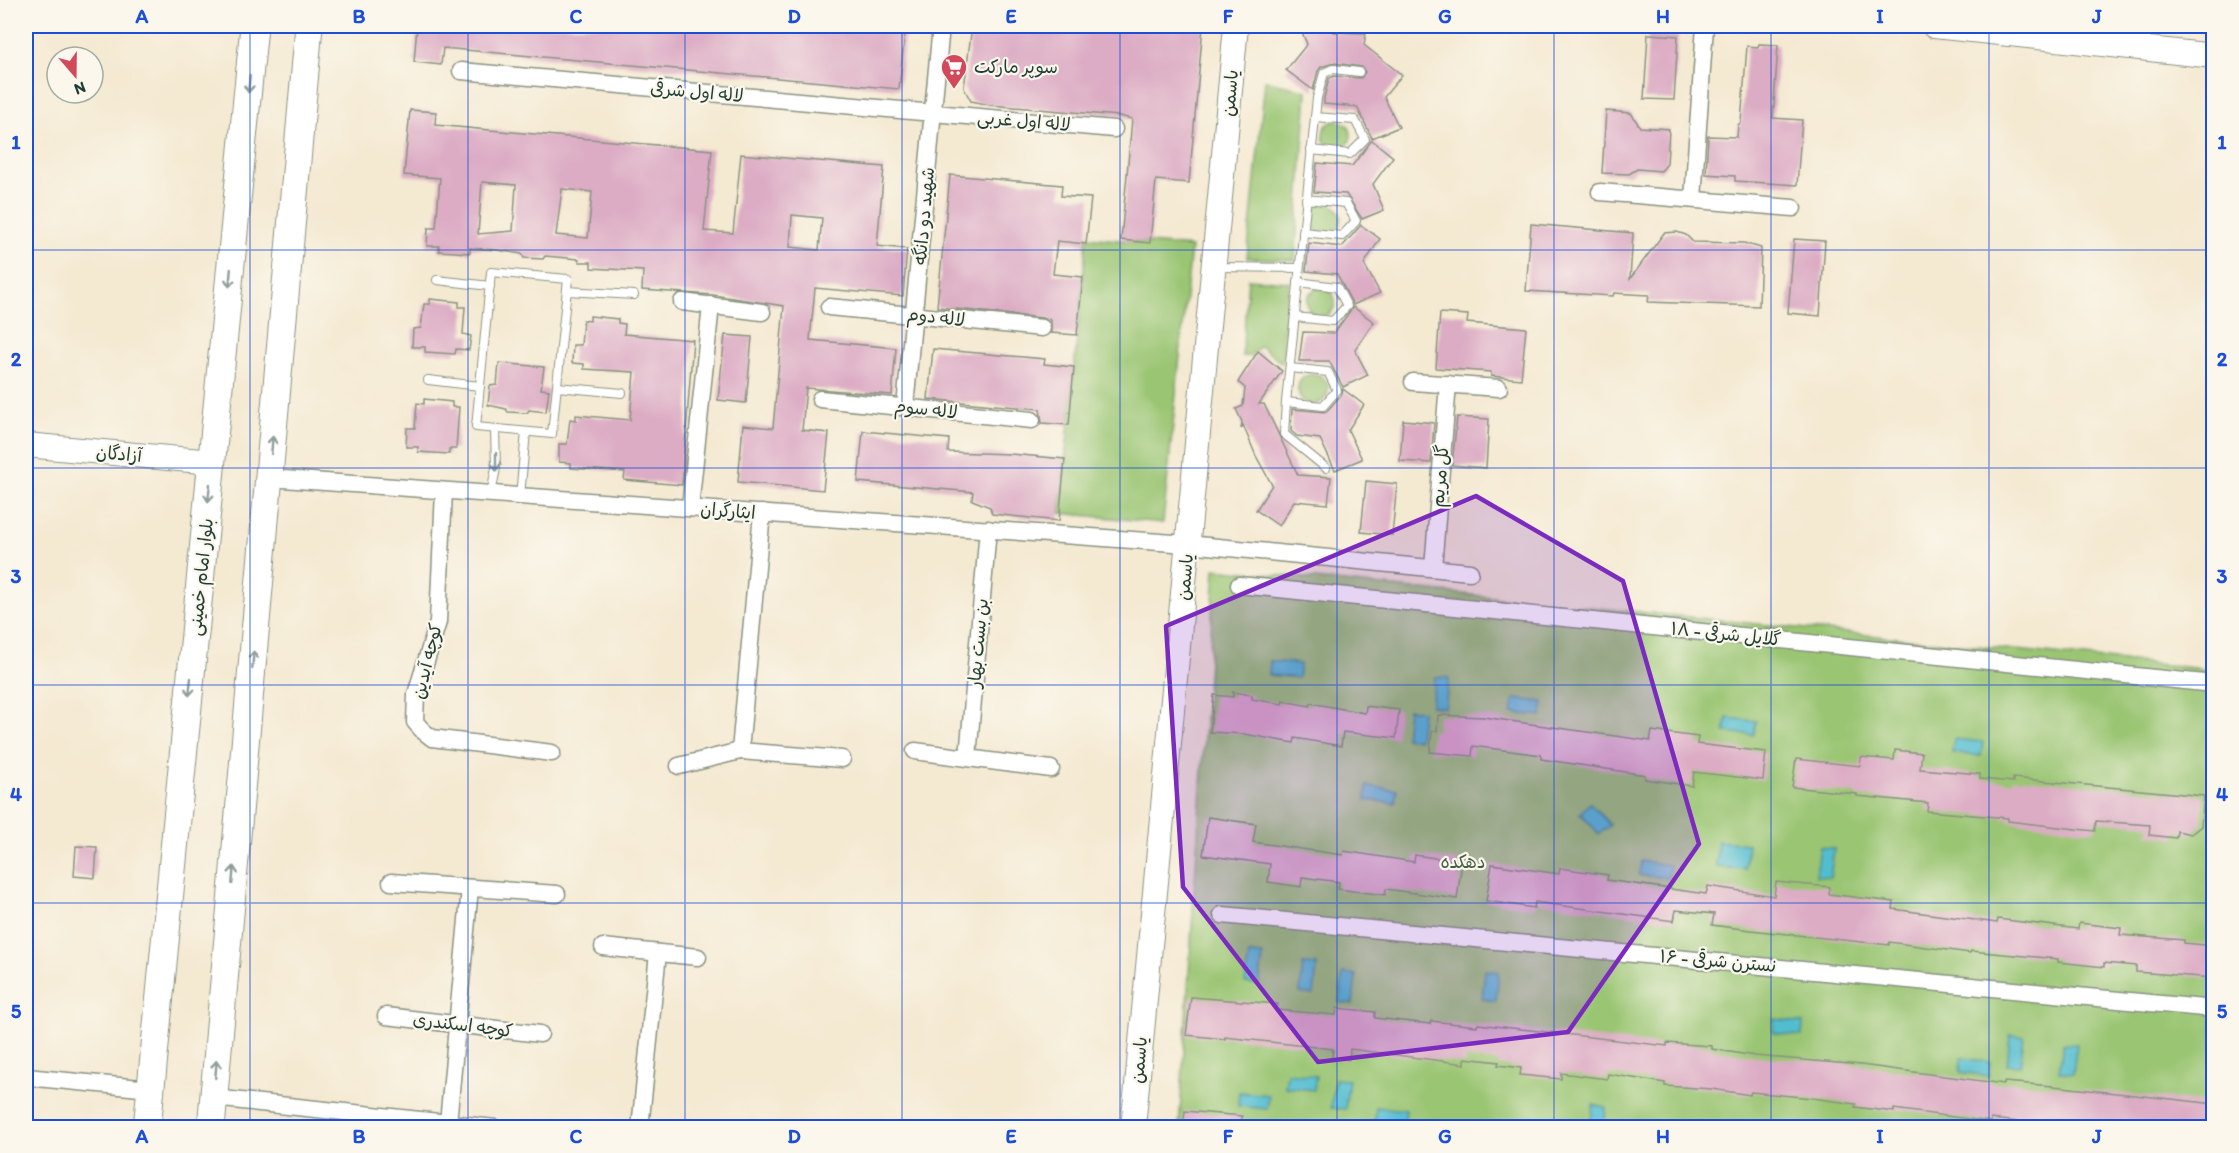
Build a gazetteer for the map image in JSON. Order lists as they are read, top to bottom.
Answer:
{
  "streets": {
    "main road": ["بلوار امام خمینی"],
    "street": [
      "لاله اول شرقی",
      "یاسمن",
      "لاله اول غربی",
      "شهید دو دانگه",
      "لاله دوم",
      "لاله سوم",
      "آزادگان",
      "گل مریم",
      "ایثارگران",
      "گلایل شرقی - ۱۸",
      "بن بست بهار",
      "کوچه آیدین",
      "نسترن شرقی - ۱۶",
      "کوچه اسکندری"
    ]
  },
  "crossings": [
    ["لاله اول شرقی", "لاله اول غربی"],
    ["لاله اول شرقی", "شهید دو دانگه"],
    ["یاسمن", "ایثارگران"],
    ["لاله اول غربی", "شهید دو دانگه"],
    ["شهید دو دانگه", "لاله دوم"],
    ["شهید دو دانگه", "لاله سوم"],
    ["آزادگان", "بلوار امام خمینی"],
    ["گل مریم", "ایثارگران"],
    ["ایثارگران", "بن بست بهار"],
    ["ایثارگران", "کوچه آیدین"]
  ],
  "parks": ["دهکده"],
  "places": {
    "supermarket": ["سوپر مارکت"]
  },
  "north": "bottom",
  "grid": {
    "columns": [
      "A",
      "B",
      "C",
      "D",
      "E",
      "F",
      "G",
      "H",
      "I",
      "J"
    ],
    "rows": [
      "1",
      "2",
      "3",
      "4",
      "5"
    ]
  }
}
